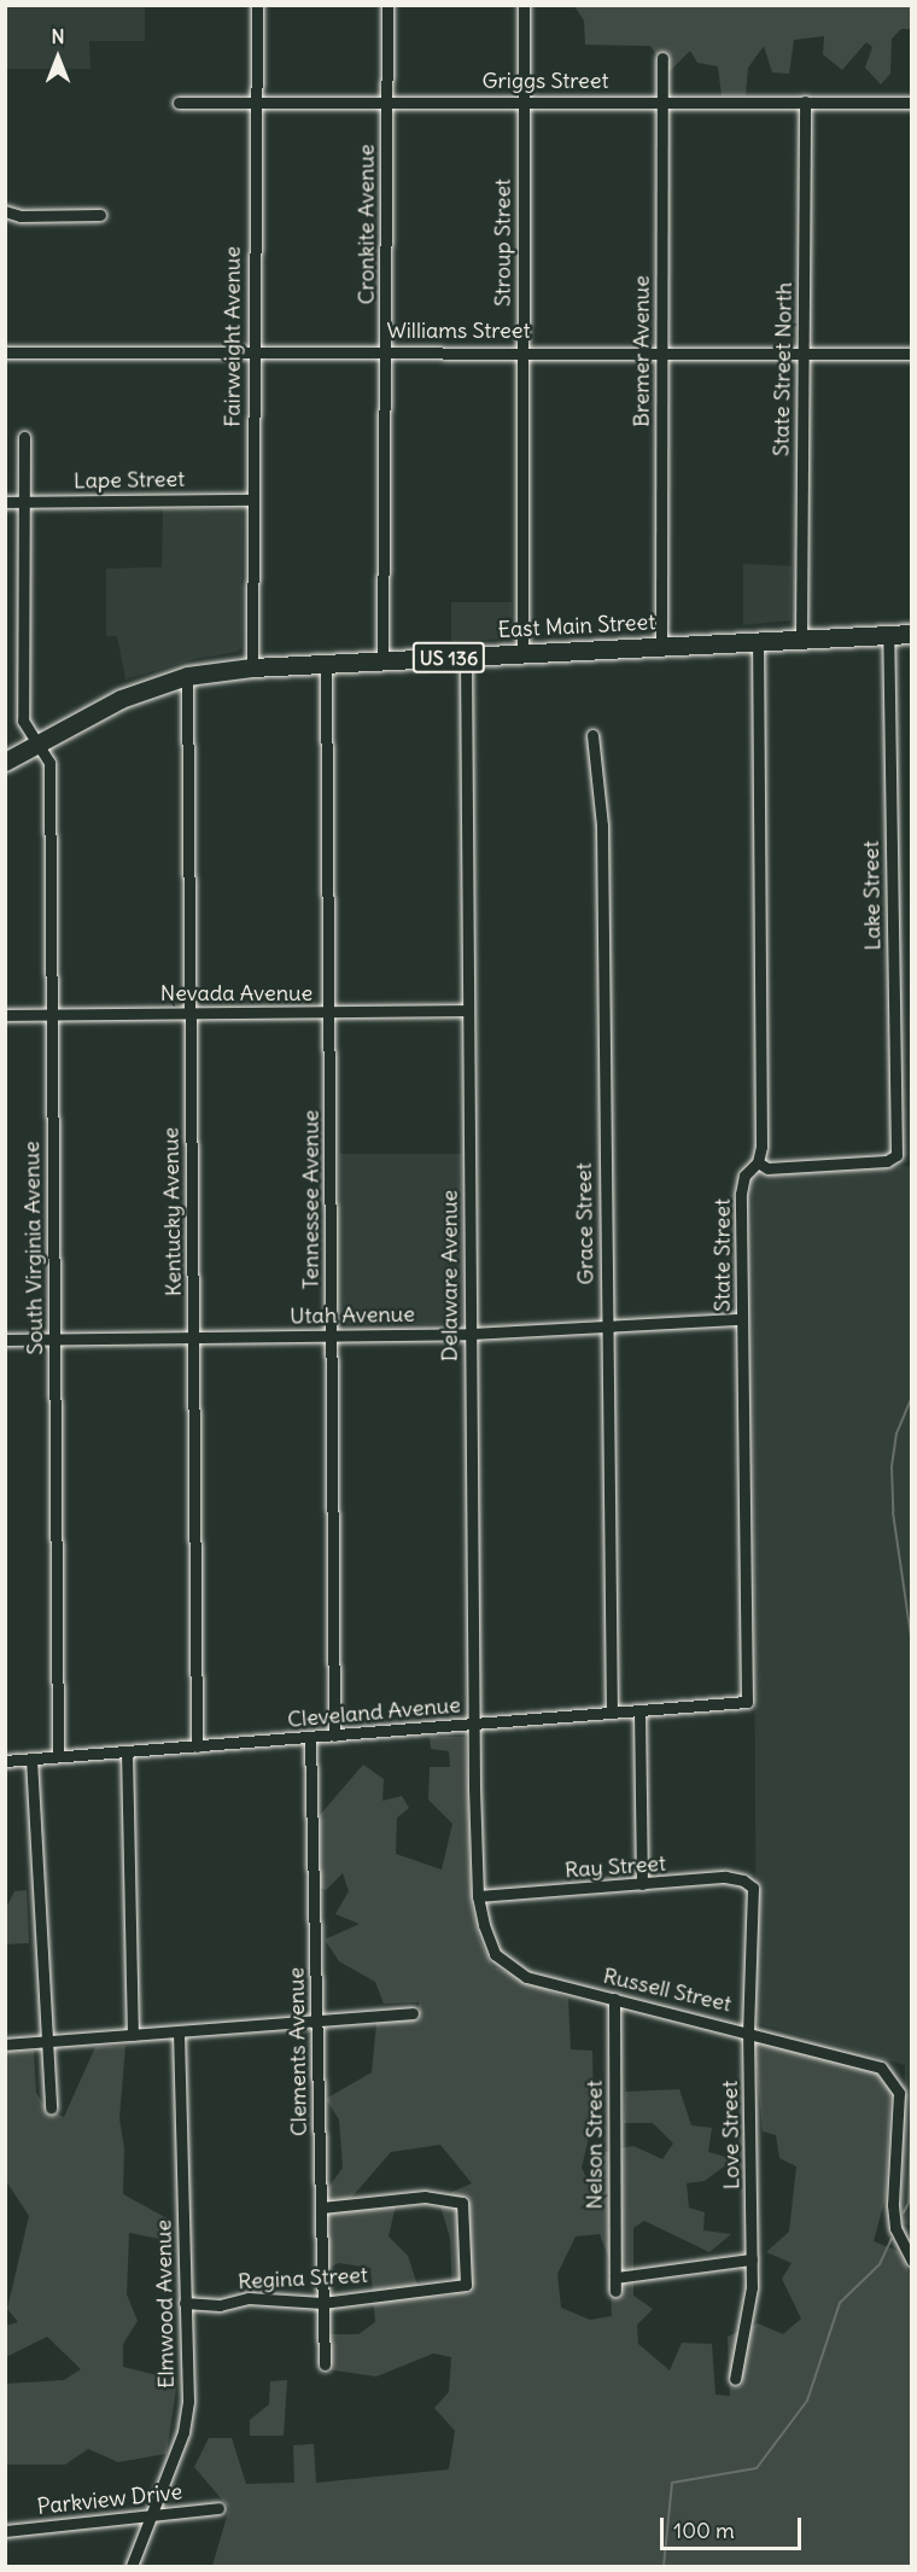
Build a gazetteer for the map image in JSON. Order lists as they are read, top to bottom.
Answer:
{
  "streets": {
    "main road": ["East Main Street", "US 136"],
    "street": [
      "Griggs Street",
      "Cronkite Avenue",
      "Stroup Street",
      "Williams Street",
      "Fairweight Avenue",
      "Bremer Avenue",
      "State Street North",
      "Lape Street",
      "Lake Street",
      "Nevada Avenue",
      "Tennessee Avenue",
      "Kentucky Avenue",
      "Grace Street",
      "South Virginia Avenue",
      "State Street",
      "Delaware Avenue",
      "Utah Avenue",
      "Cleveland Avenue",
      "Ray Street",
      "Russell Street",
      "Clements Avenue",
      "Love Street",
      "Nelson Street",
      "Regina Street",
      "Elmwood Avenue",
      "Parkview Drive"
    ]
  },
  "crossings": [
    ["Griggs Street", "Cronkite Avenue"],
    ["Griggs Street", "Stroup Street"],
    ["Griggs Street", "Fairweight Avenue"],
    ["Griggs Street", "Bremer Avenue"],
    ["Griggs Street", "State Street North"],
    ["Cronkite Avenue", "Williams Street"],
    ["Cronkite Avenue", "East Main Street"],
    ["Stroup Street", "Williams Street"],
    ["Stroup Street", "East Main Street"],
    ["Williams Street", "Fairweight Avenue"],
    ["Williams Street", "Bremer Avenue"],
    ["Williams Street", "State Street North"],
    ["Fairweight Avenue", "Lape Street"],
    ["Fairweight Avenue", "East Main Street"],
    ["Bremer Avenue", "East Main Street"],
    ["State Street North", "East Main Street"],
    ["Lape Street", "South Virginia Avenue"],
    ["East Main Street", "Lake Street"],
    ["East Main Street", "Tennessee Avenue"],
    ["East Main Street", "Kentucky Avenue"],
    ["East Main Street", "South Virginia Avenue"],
    ["East Main Street", "State Street"],
    ["East Main Street", "Delaware Avenue"],
    ["Lake Street", "State Street"],
    ["Nevada Avenue", "Tennessee Avenue"],
    ["Nevada Avenue", "Kentucky Avenue"],
    ["Nevada Avenue", "South Virginia Avenue"],
    ["Nevada Avenue", "Delaware Avenue"],
    ["Tennessee Avenue", "Utah Avenue"],
    ["Tennessee Avenue", "Cleveland Avenue"],
    ["Kentucky Avenue", "Utah Avenue"],
    ["Kentucky Avenue", "Cleveland Avenue"],
    ["Grace Street", "Utah Avenue"],
    ["Grace Street", "Cleveland Avenue"],
    ["South Virginia Avenue", "Utah Avenue"],
    ["South Virginia Avenue", "Cleveland Avenue"],
    ["State Street", "Utah Avenue"],
    ["State Street", "Cleveland Avenue"],
    ["Delaware Avenue", "Utah Avenue"],
    ["Delaware Avenue", "Cleveland Avenue"],
    ["Delaware Avenue", "Ray Street"],
    ["Delaware Avenue", "Russell Street"],
    ["Cleveland Avenue", "Clements Avenue"],
    ["Ray Street", "Russell Street"],
    ["Ray Street", "Love Street"],
    ["Russell Street", "Love Street"],
    ["Russell Street", "Nelson Street"],
    ["Clements Avenue", "Regina Street"],
    ["Regina Street", "Elmwood Avenue"],
    ["Elmwood Avenue", "Parkview Drive"]
  ],
  "scale_bar": "100 m",
  "north": "top"
}
